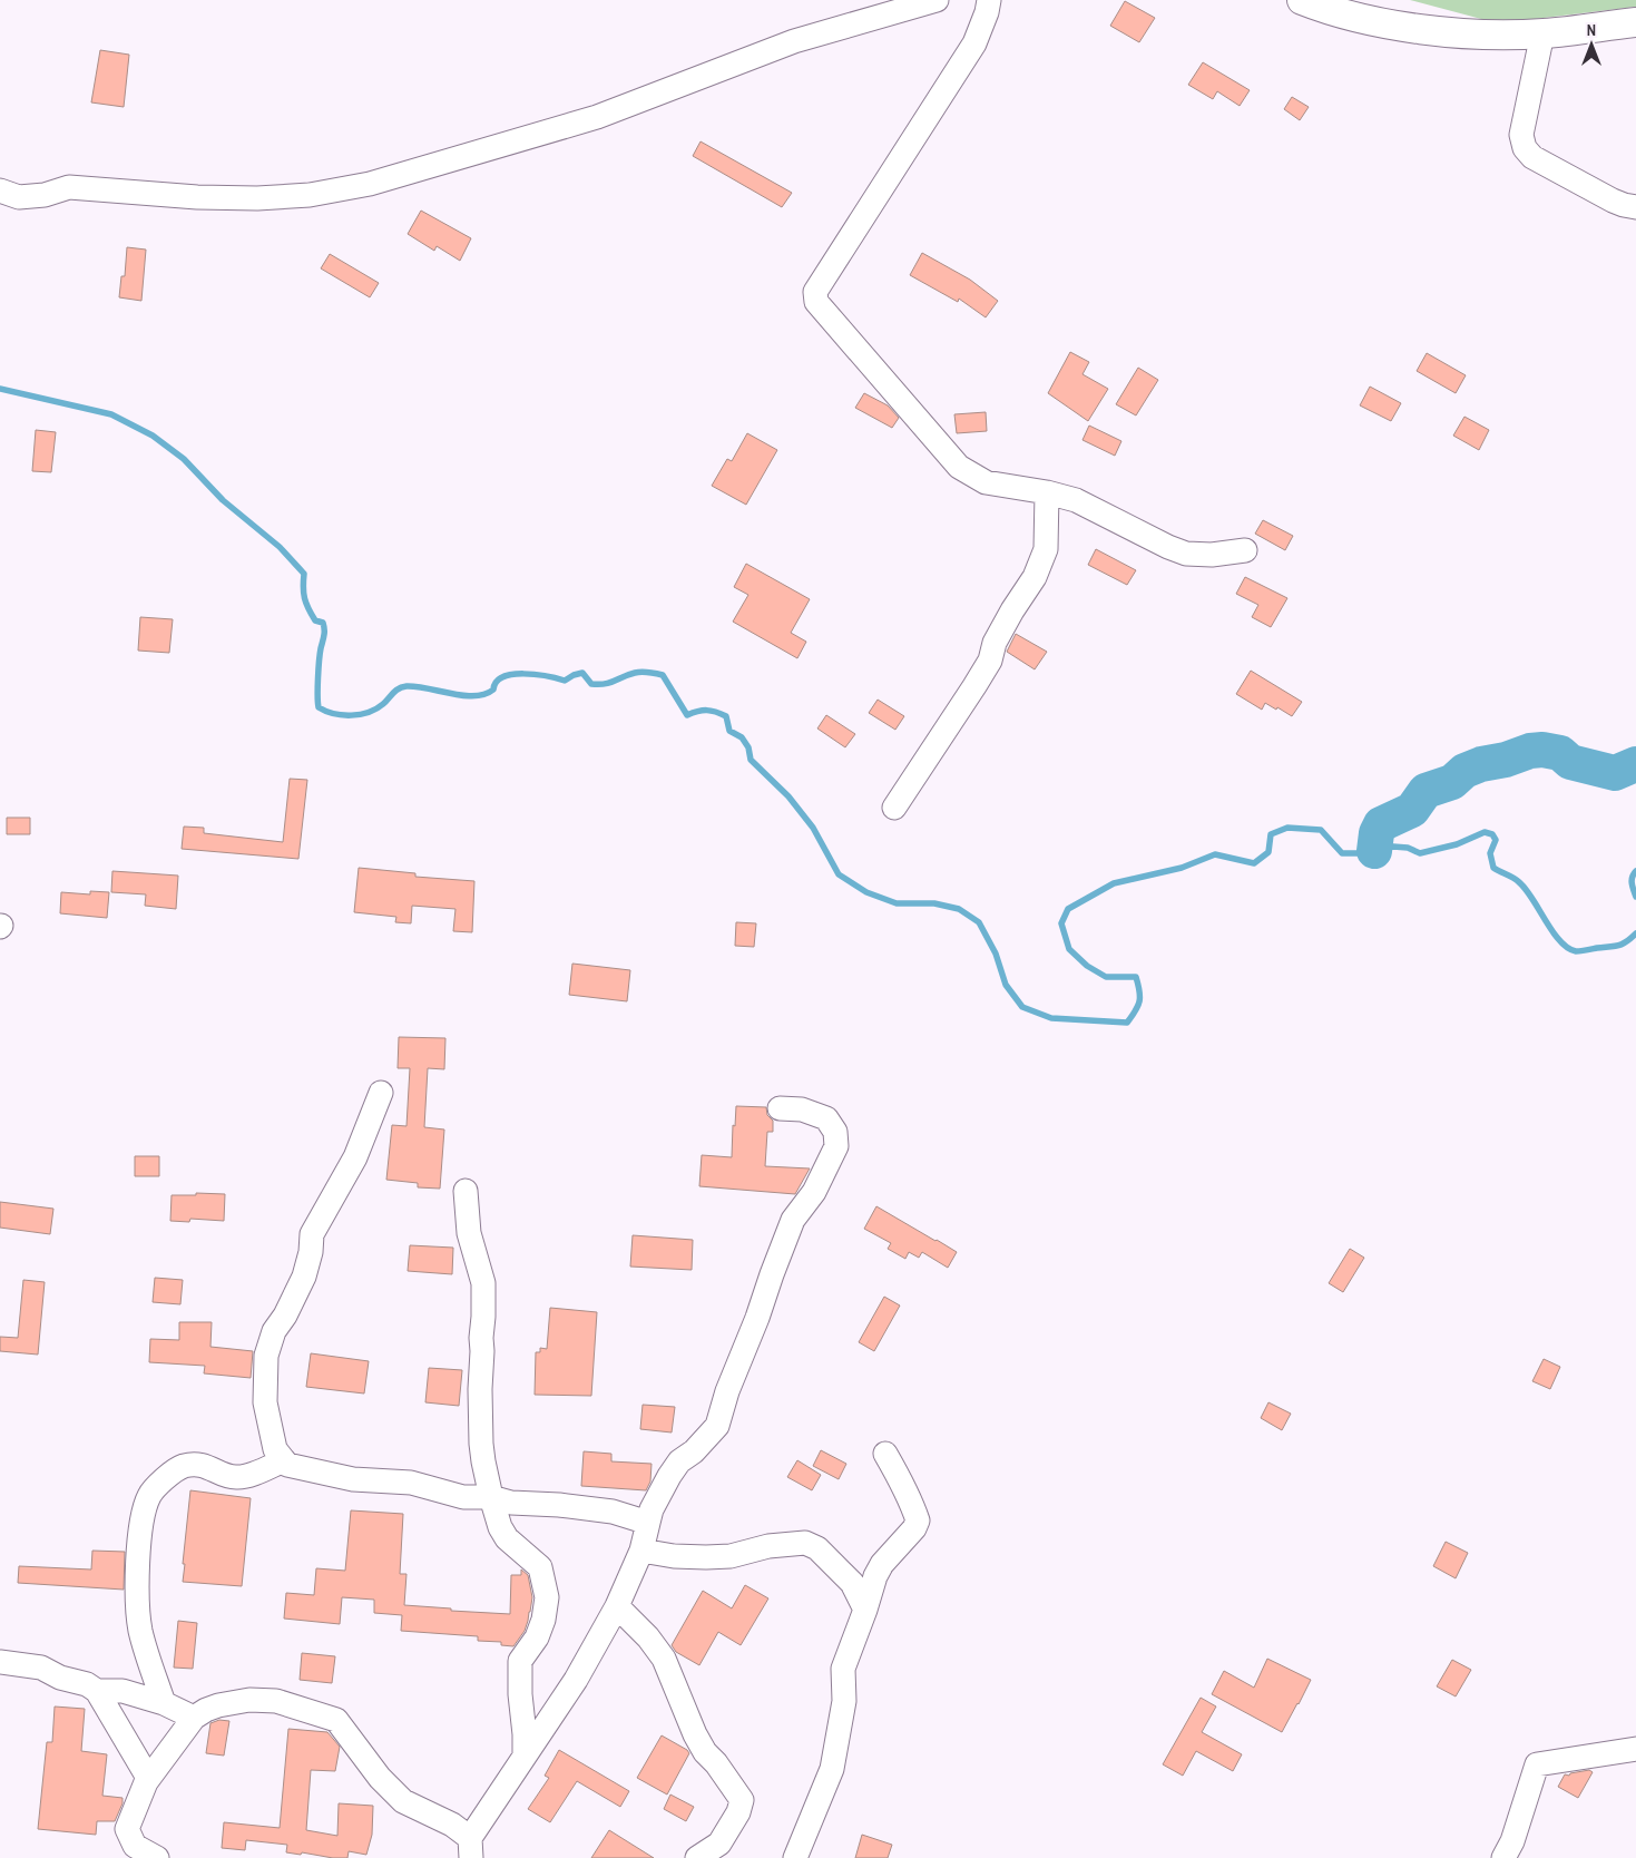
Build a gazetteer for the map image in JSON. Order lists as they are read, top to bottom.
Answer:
{
  "north": "top"
}
